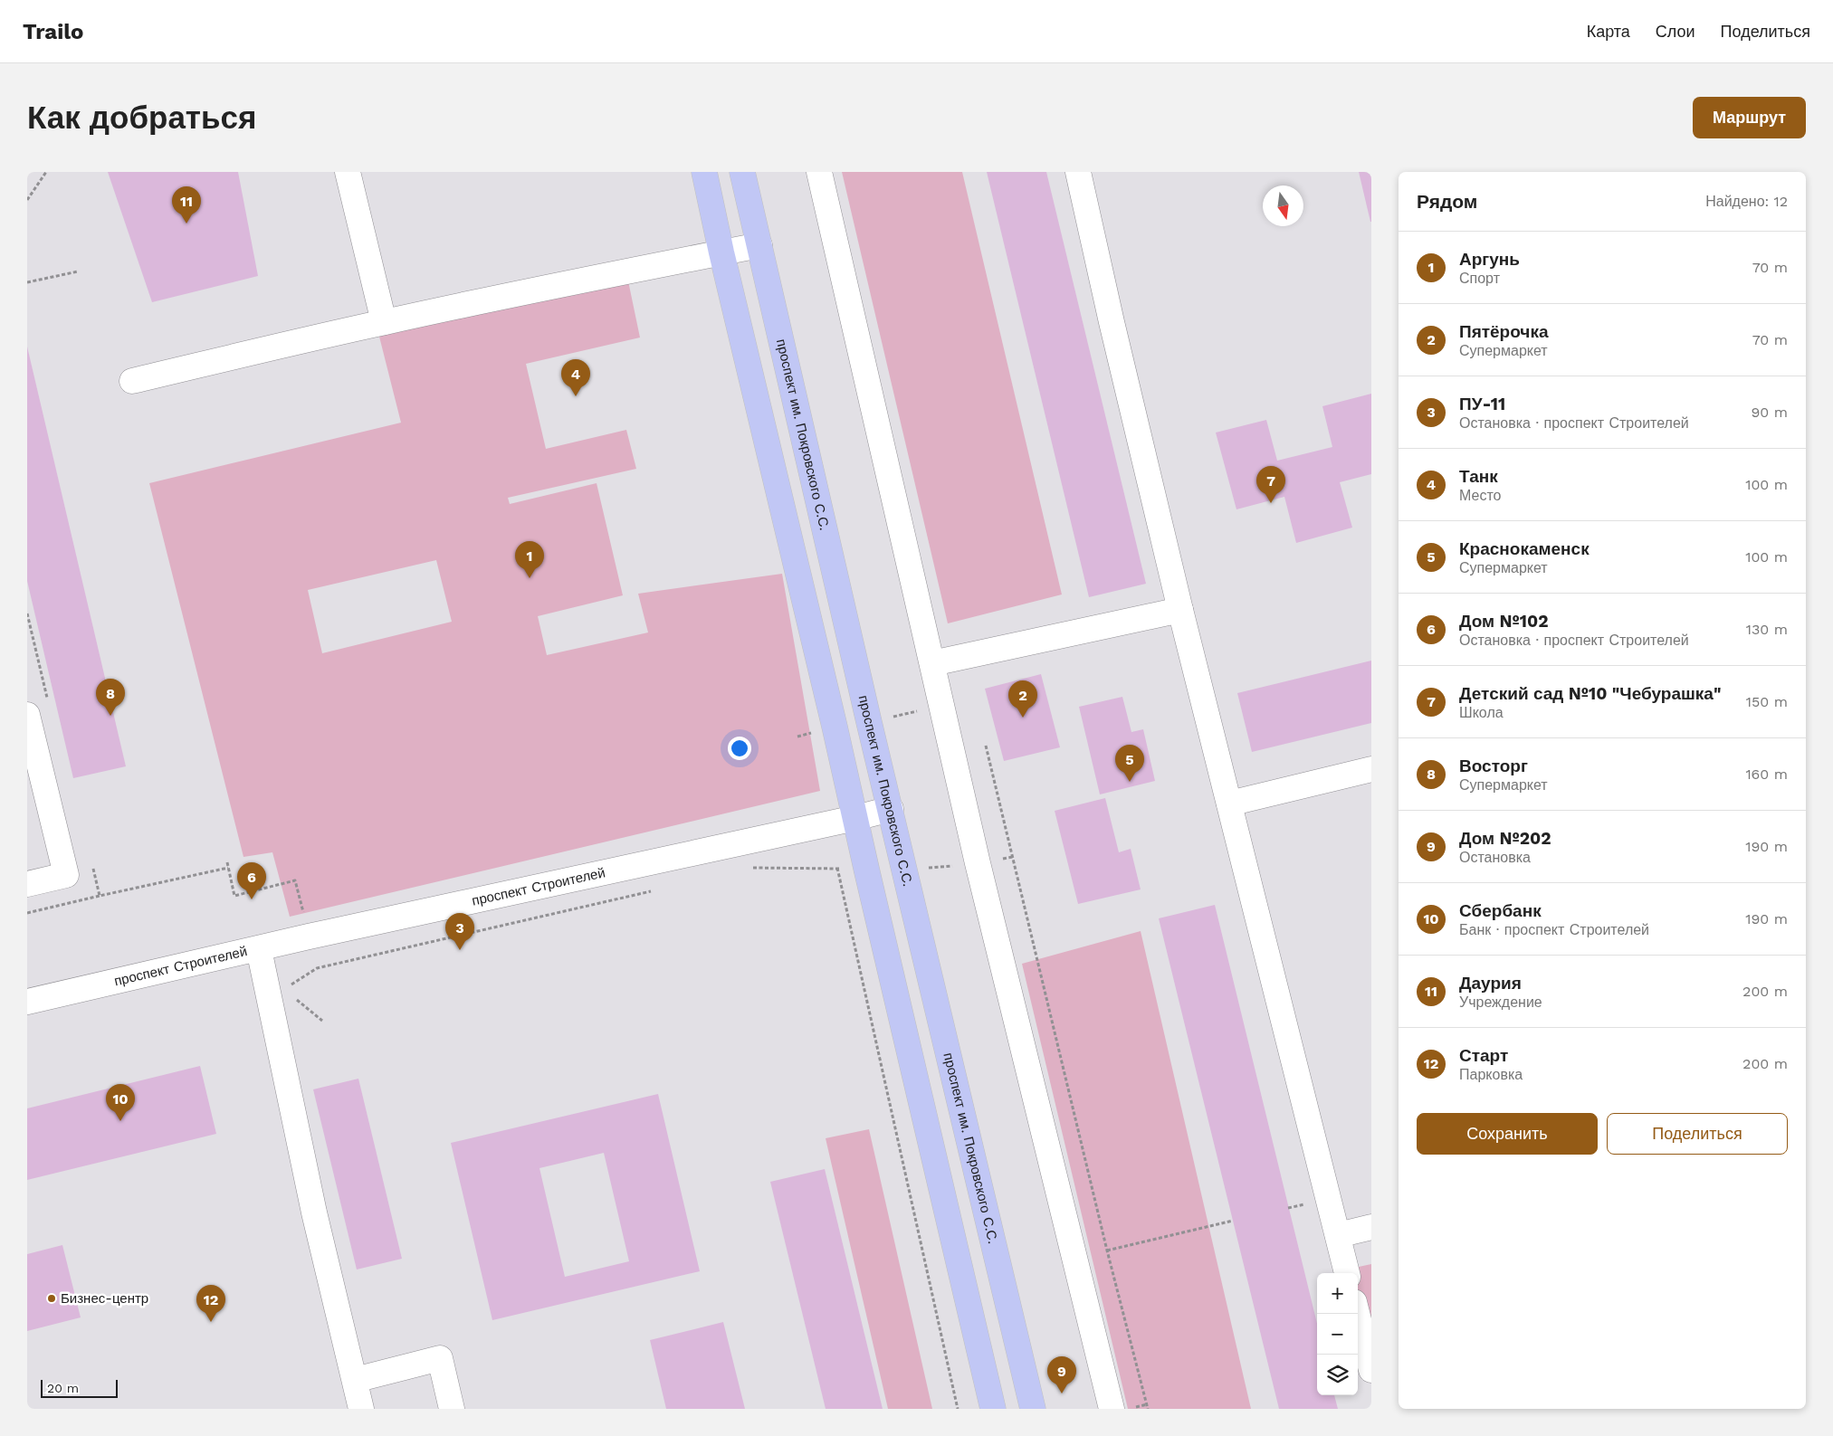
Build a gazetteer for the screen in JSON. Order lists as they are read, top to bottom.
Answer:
{
  "streets": {
    "main road": ["проспект им. Покровского С.С."],
    "street": ["проспект Строителей"]
  },
  "crossings": [
    ["проспект им. Покровского С.С.", "проспект Строителей"]
  ],
  "places": ["Бизнес-центр"],
  "scale_bar": "20 m",
  "north": "bottom",
  "page": {
    "header": "Trailo",
    "nav": ["Карта", "Слои", "Поделиться"],
    "buttons": [
      "Маршрут",
      ["Сохранить", "Поделиться"]
    ],
    "title": "Как добраться",
    "heading": ["Рядом", "Найдено: 12"],
    "pins": [
      "11",
      "4",
      "7",
      "1",
      "8",
      "2",
      "5",
      "6",
      "3",
      "10",
      "12",
      "9"
    ],
    "list": [
      {
        "mark": "1",
        "name": "Аргунь",
        "note": "Спорт",
        "value": "70 m"
      },
      {
        "mark": "2",
        "name": "Пятёрочка",
        "note": "Супермаркет",
        "value": "70 m"
      },
      {
        "mark": "3",
        "name": "ПУ-11",
        "note": "Остановка · проспект Строителей",
        "value": "90 m"
      },
      {
        "mark": "4",
        "name": "Танк",
        "note": "Место",
        "value": "100 m"
      },
      {
        "mark": "5",
        "name": "Краснокаменск",
        "note": "Супермаркет",
        "value": "100 m"
      },
      {
        "mark": "6",
        "name": "Дом №102",
        "note": "Остановка · проспект Строителей",
        "value": "130 m"
      },
      {
        "mark": "7",
        "name": "Детский сад №10 \"Чебурашка\"",
        "note": "Школа",
        "value": "150 m"
      },
      {
        "mark": "8",
        "name": "Восторг",
        "note": "Супермаркет",
        "value": "160 m"
      },
      {
        "mark": "9",
        "name": "Дом №202",
        "note": "Остановка",
        "value": "190 m"
      },
      {
        "mark": "10",
        "name": "Сбербанк",
        "note": "Банк · проспект Строителей",
        "value": "190 m"
      },
      {
        "mark": "11",
        "name": "Даурия",
        "note": "Учреждение",
        "value": "200 m"
      },
      {
        "mark": "12",
        "name": "Старт",
        "note": "Парковка",
        "value": "200 m"
      }
    ],
    "map_buttons": ["+", "−"],
    "scale": "20 m"
  }
}
